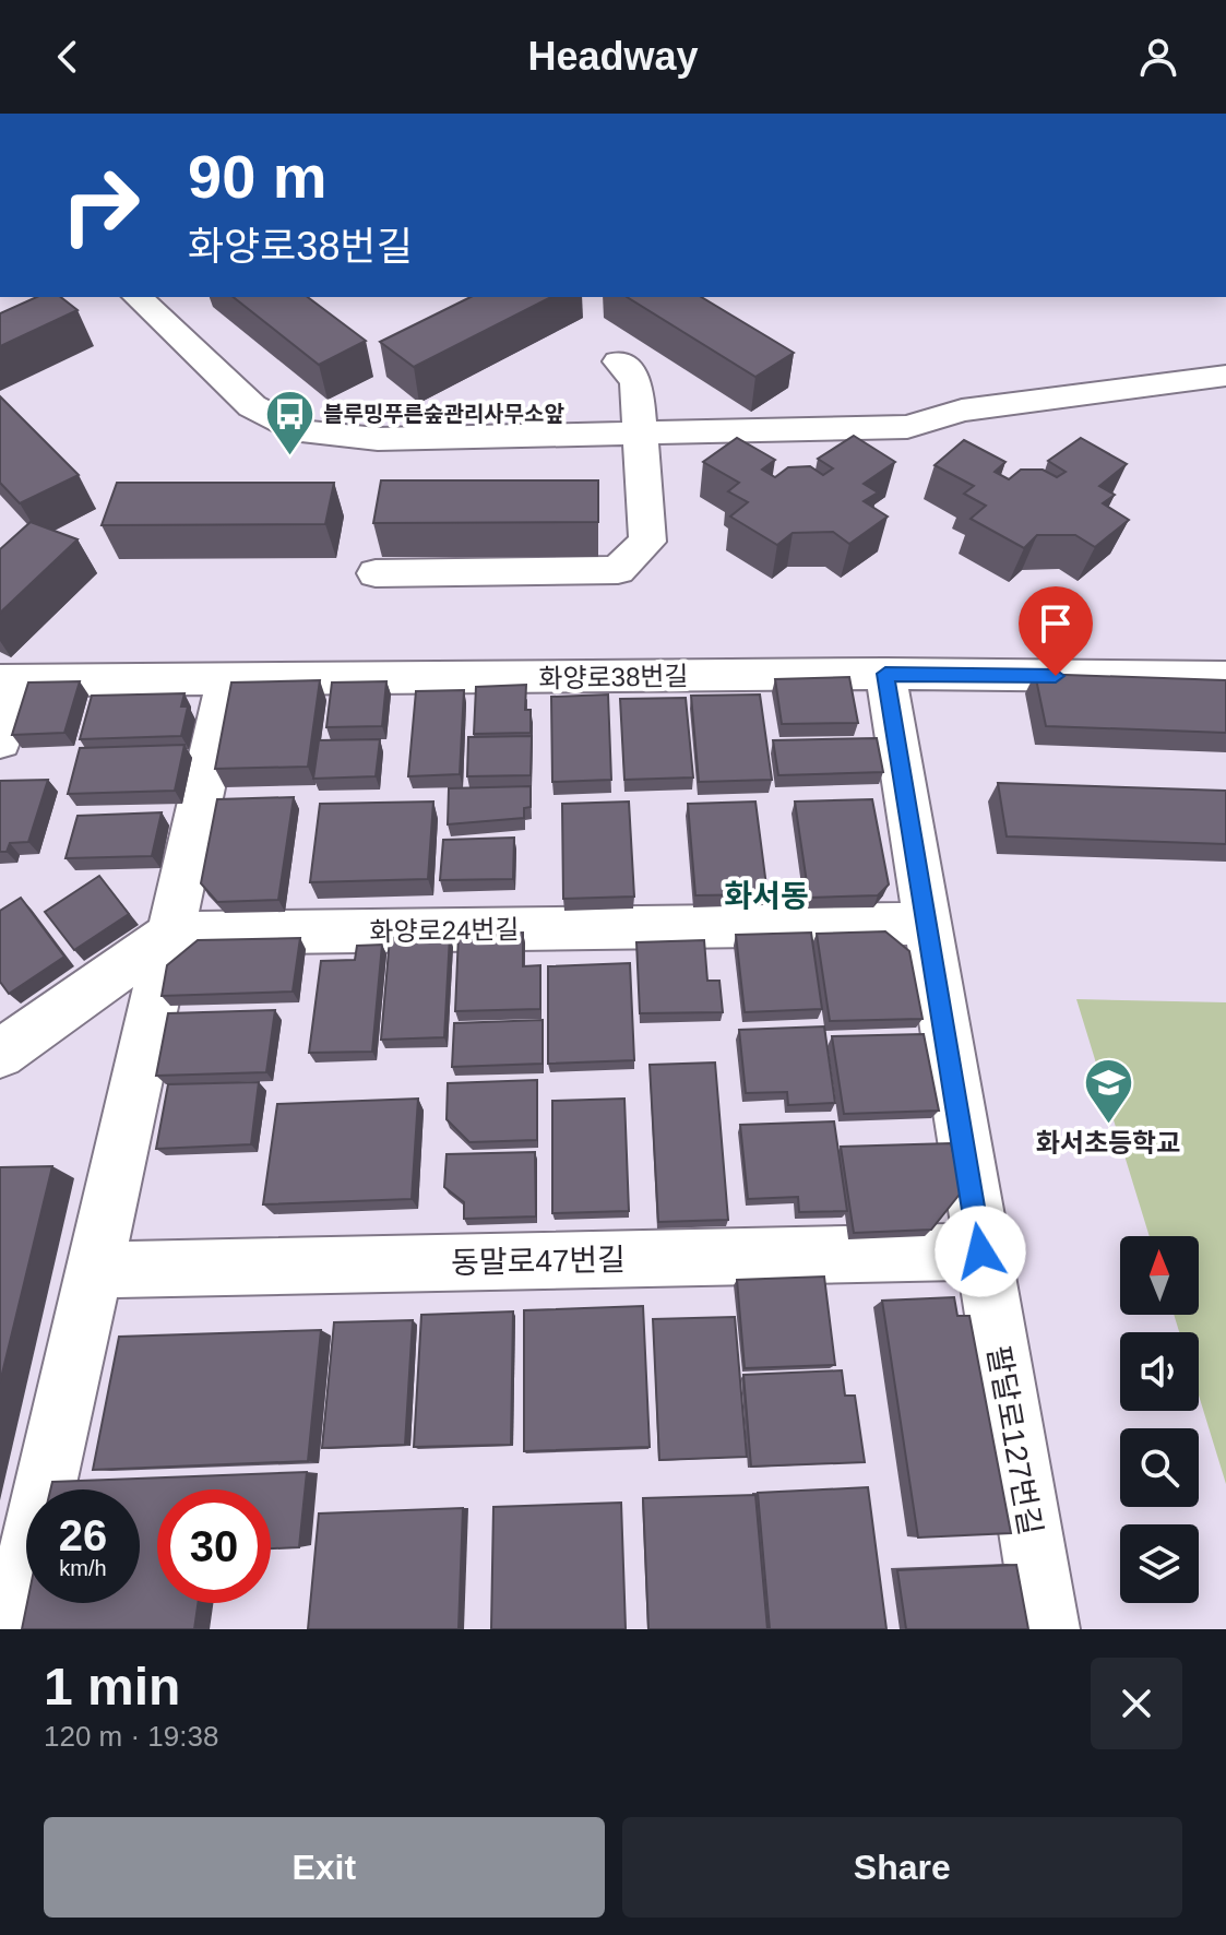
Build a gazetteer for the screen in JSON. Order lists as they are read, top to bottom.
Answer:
{
  "streets": {
    "street": [
      "화양로38번길",
      "화양로24번길",
      "동말로47번길",
      "팔달로127번길"
    ]
  },
  "crossings": [
    ["동말로47번길", "팔달로127번길"]
  ],
  "districts": ["화서동"],
  "places": {
    "bus stop": ["블루밍푸른숲관리사무소앞"],
    "school or university": ["화서초등학교"]
  },
  "north": "top",
  "page": {
    "header": "Headway",
    "turn": ["90 m", "화양로38번길"],
    "speed": "26 km/h",
    "limit": "30",
    "heading": ["1 min", "120 m · 19:38"],
    "buttons": ["Exit", "Share"]
  }
}
